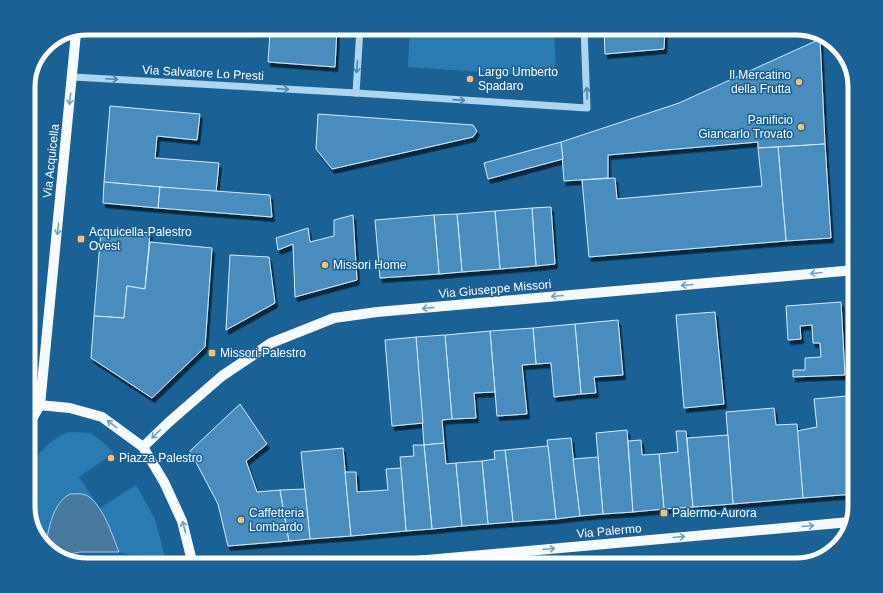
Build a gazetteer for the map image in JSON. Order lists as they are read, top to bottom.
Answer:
{
  "streets": {
    "main road": ["Via Acquicella", "Via Giuseppe Missori", "Via Palermo"],
    "street": ["Via Salvatore Lo Presti"]
  },
  "crossings": [
    ["Via Salvatore Lo Presti", "Via Acquicella"]
  ],
  "one_way": [
    "Via Salvatore Lo Presti",
    "Via Acquicella",
    "Via Giuseppe Missori",
    "Via Palermo"
  ],
  "places": {
    "other": [
      "Largo Umberto Spadaro",
      "Il Mercatino della Frutta",
      "Panificio Giancarlo Trovato",
      "Missori Home",
      "Piazza Palestro",
      "Caffetteria Lombardo"
    ],
    "transit": ["Acquicella-Palestro Ovest", "Missori-Palestro", "Palermo-Aurora"]
  }
}
